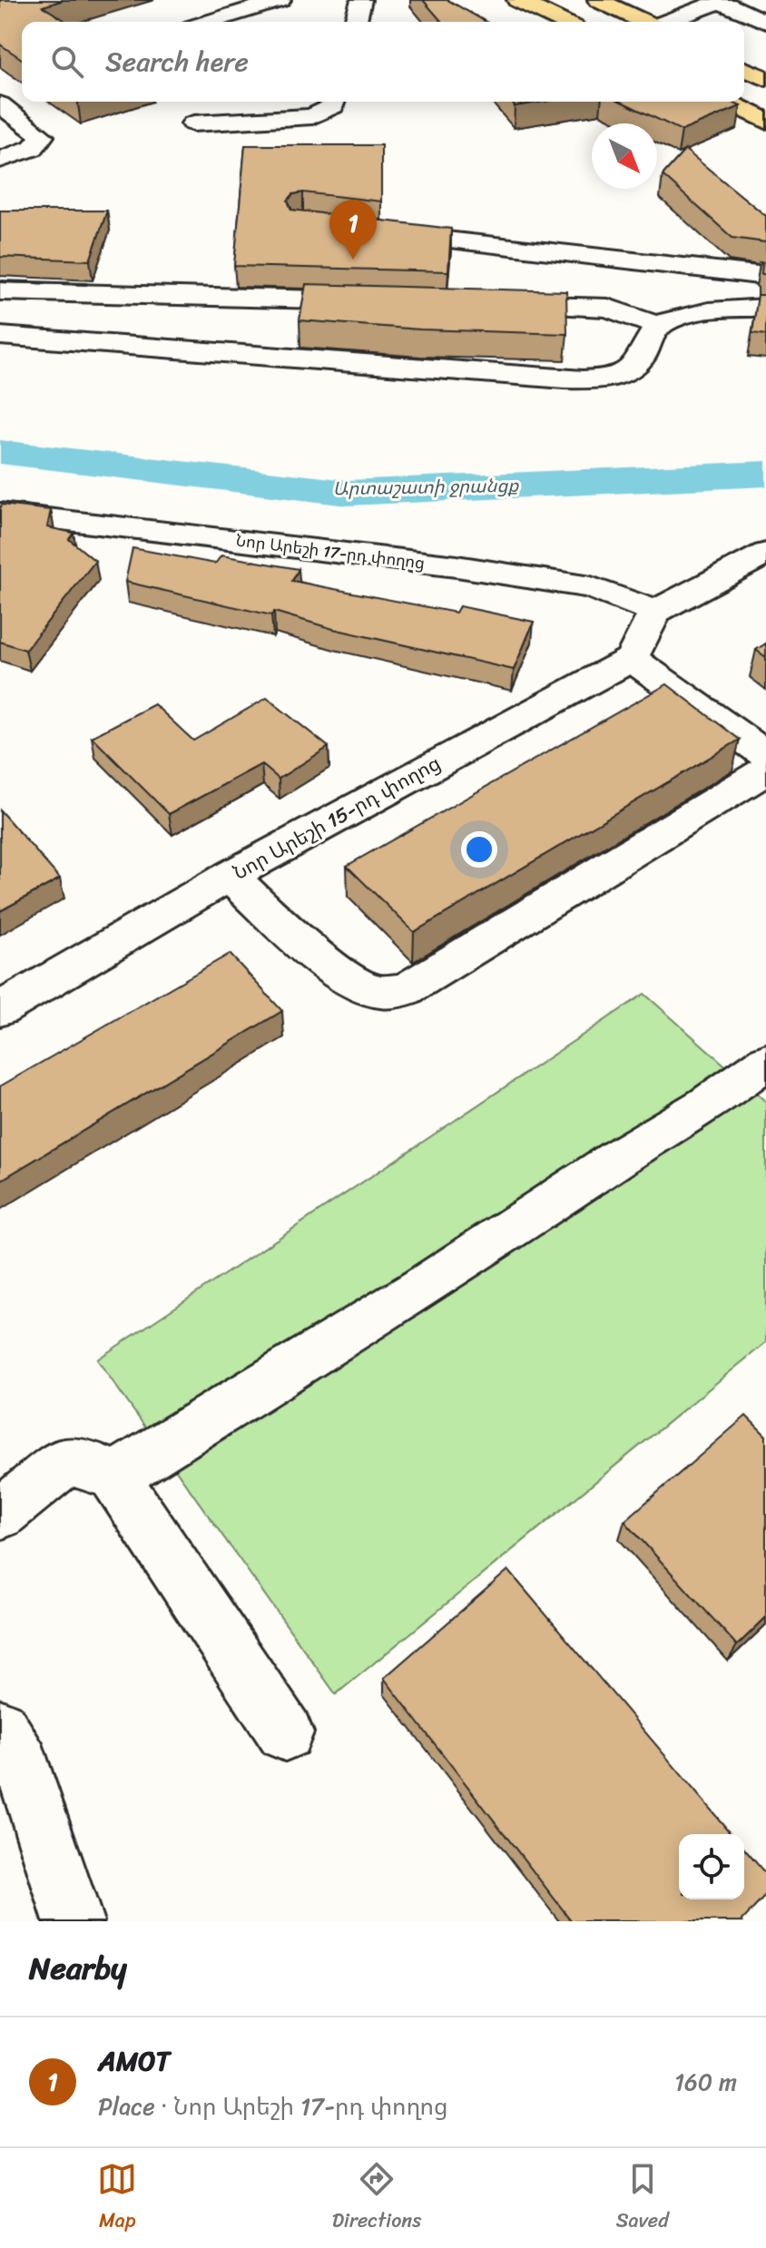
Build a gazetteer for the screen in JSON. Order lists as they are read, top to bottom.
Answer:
{
  "streets": {
    "street": ["Նոր Արեշի 17-րդ փողոց", "Նոր Արեշի 15-րդ փողոց"]
  },
  "water": ["Արտաշատի ջրանցք"],
  "north": "bottom right",
  "page": {
    "search": "Search here",
    "pins": "1",
    "heading": "Nearby",
    "list": [
      {
        "mark": "1",
        "name": "AMOT",
        "note": "Place · Նոր Արեշի 17-րդ փողոց",
        "value": "160 m"
      }
    ],
    "nav": ["Map", "Directions", "Saved"]
  }
}
